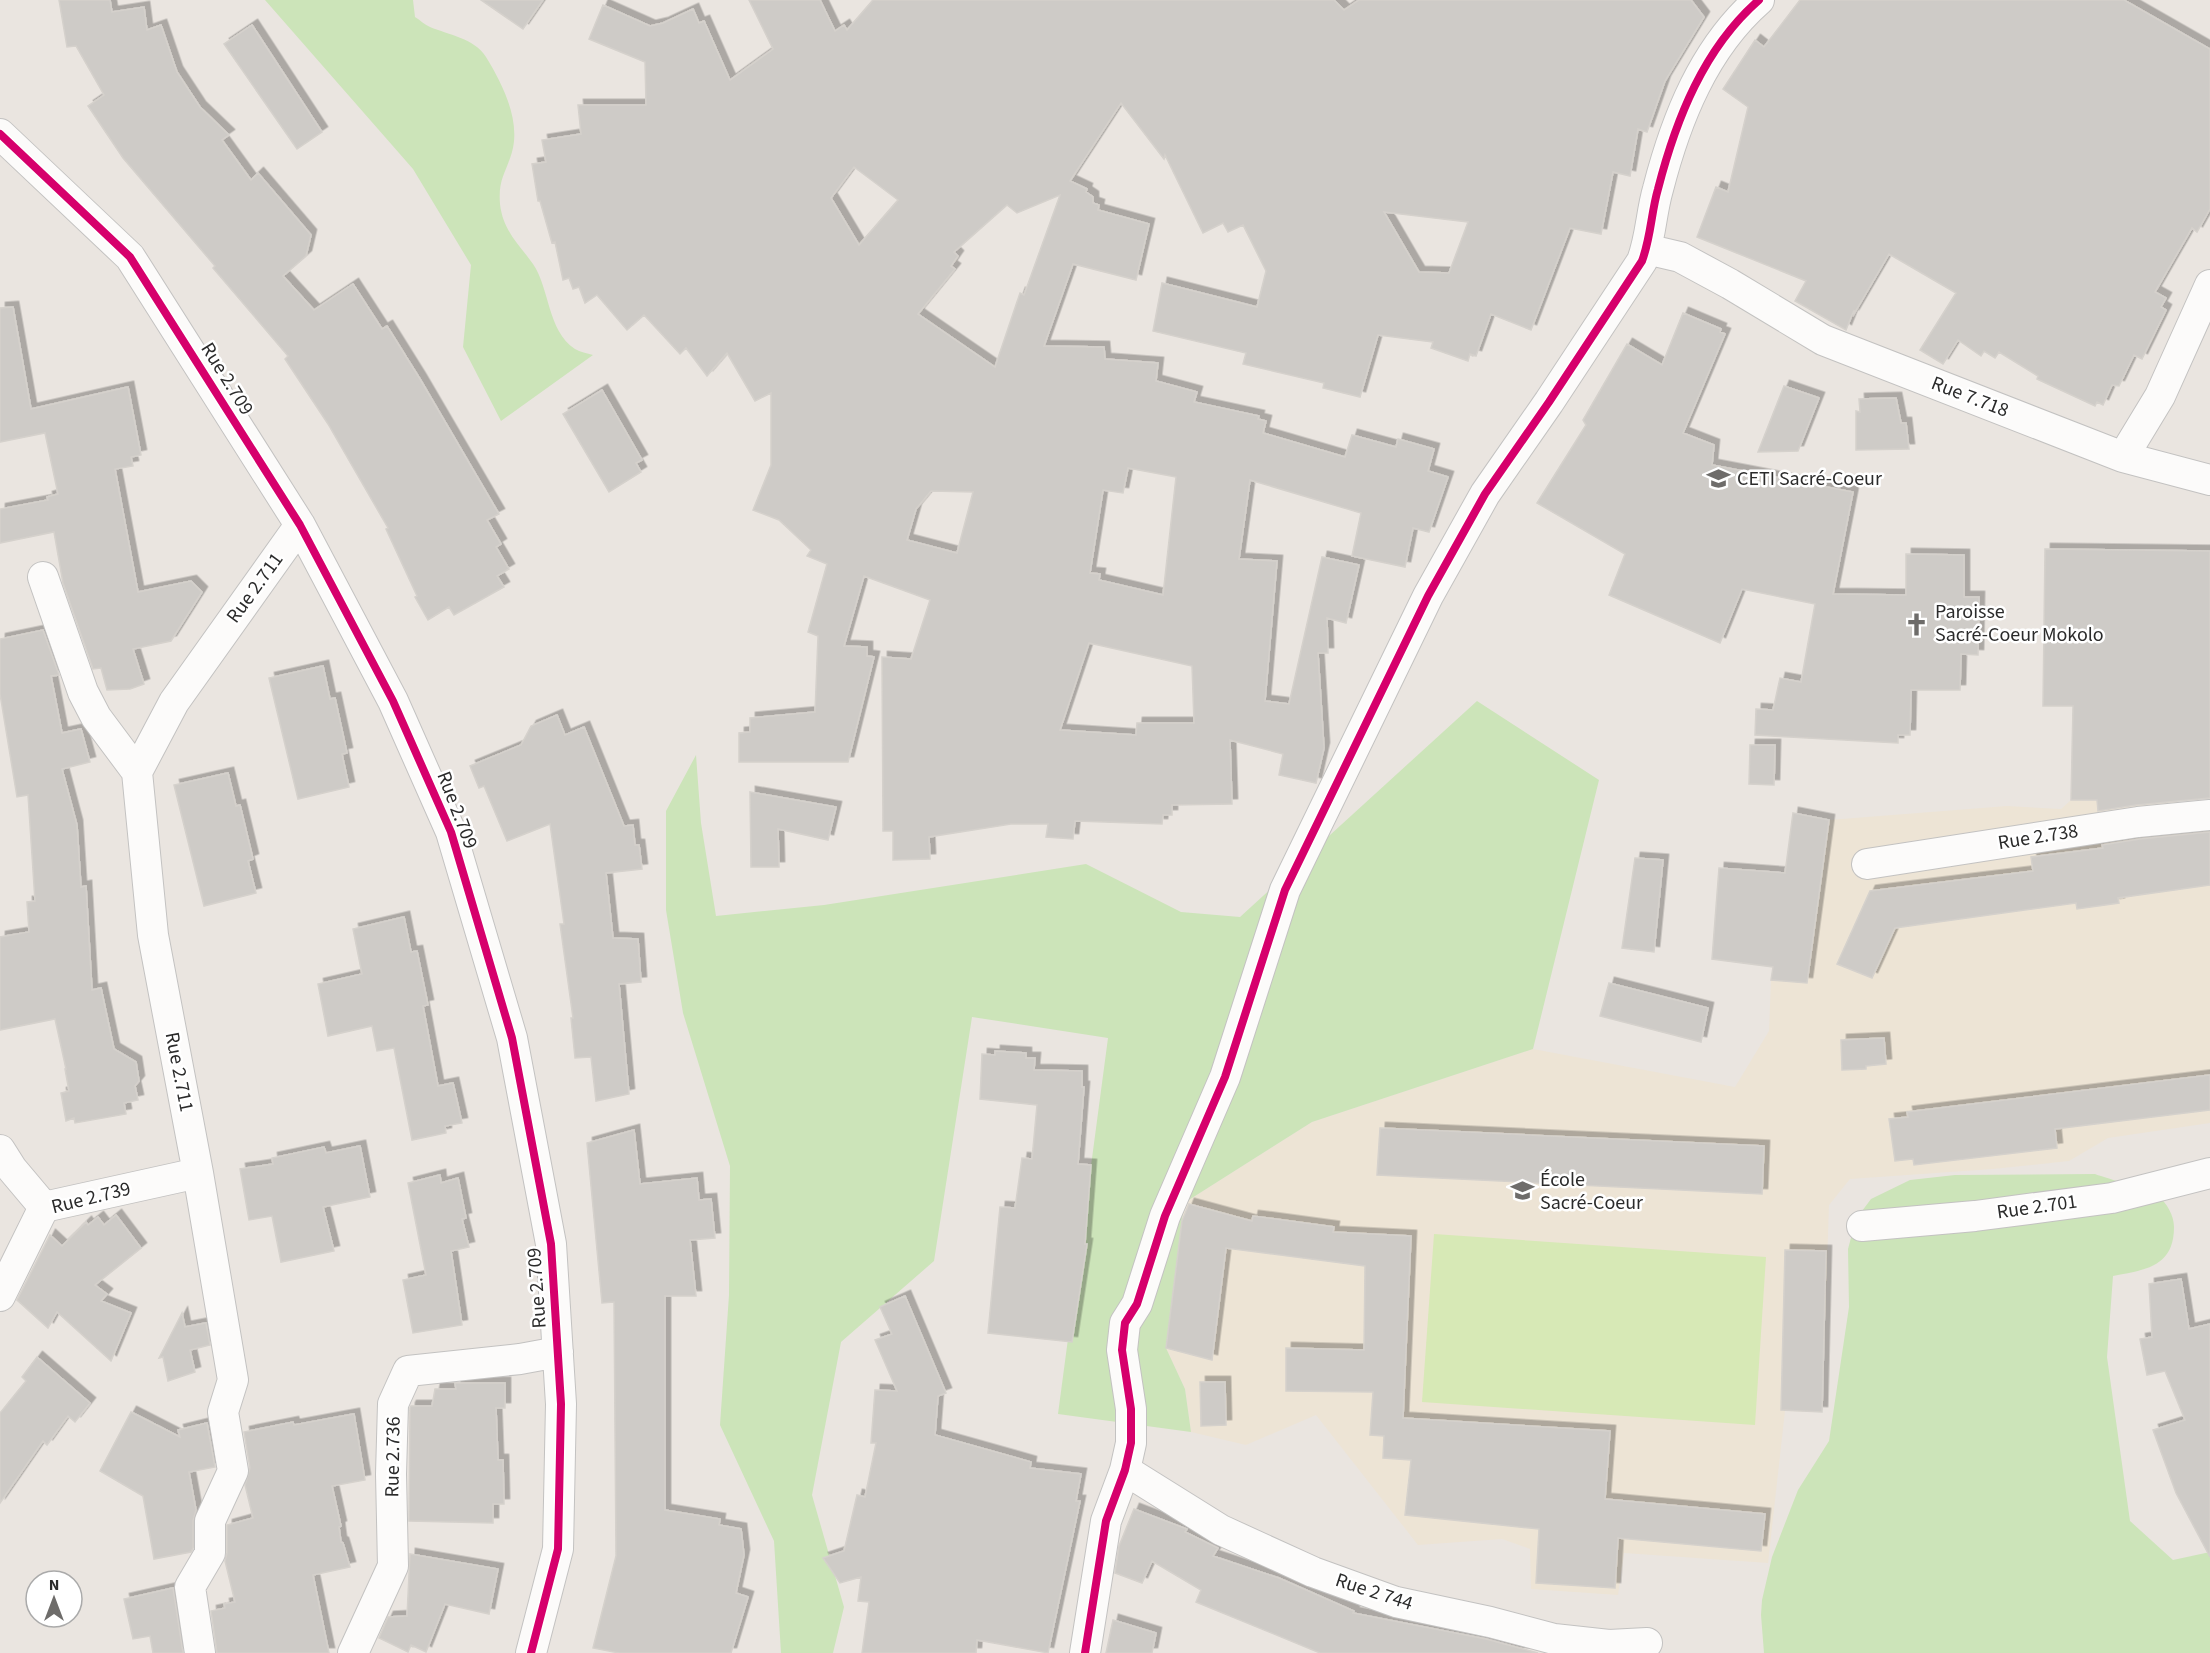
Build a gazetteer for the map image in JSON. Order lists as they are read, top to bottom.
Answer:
{
  "streets": {
    "street": [
      "Rue 2.709",
      "Rue 7.718",
      "Rue 2.711",
      "Rue 2.738",
      "Rue 2.739",
      "Rue 2.701",
      "Rue 2.736",
      "Rue 2 744"
    ]
  },
  "crossings": [
    ["Rue 2.709", "Rue 2.711"],
    ["Rue 2.709", "Rue 2.736"],
    ["Rue 2.711", "Rue 2.739"]
  ],
  "places": {
    "school or university": ["CETI Sacré-Coeur", "École Sacré-Coeur"],
    "church": ["Paroisse Sacré-Coeur Mokolo"]
  },
  "north": "top"
}
